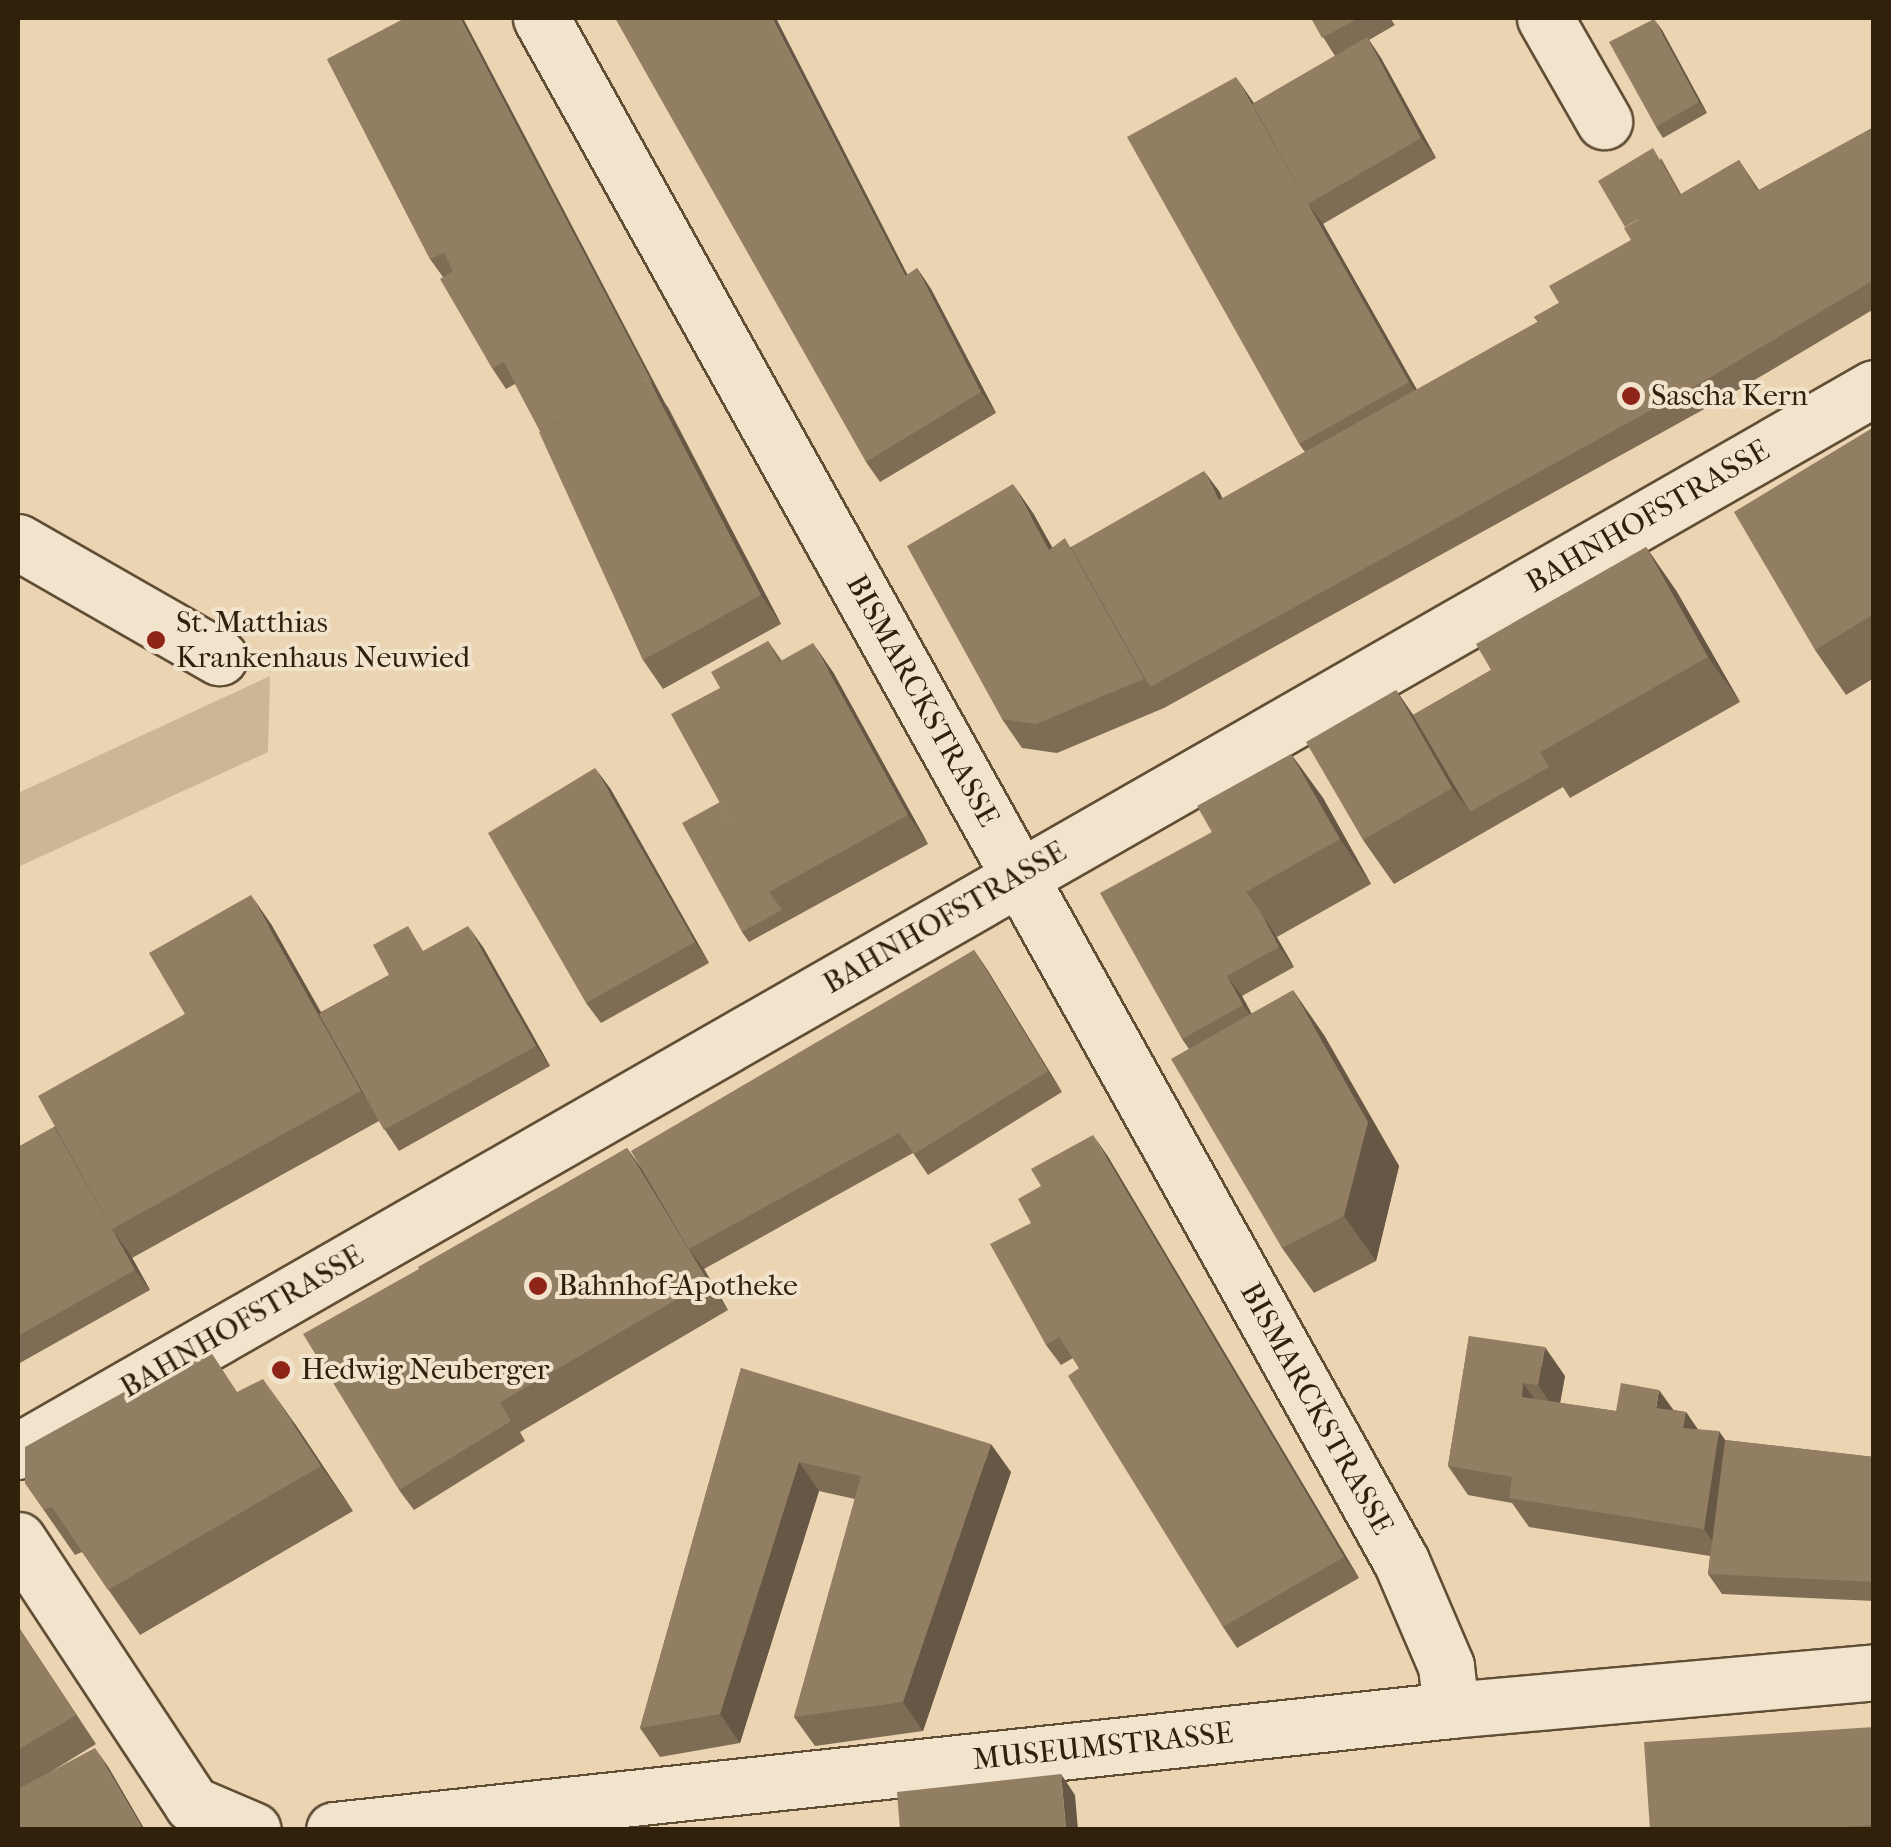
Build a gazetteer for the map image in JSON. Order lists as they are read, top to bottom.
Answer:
{
  "streets": {
    "street": ["BAHNHOFSTRASSE", "BISMARCKSTRASSE", "MUSEUMSTRASSE"]
  },
  "crossings": [
    ["BAHNHOFSTRASSE", "BISMARCKSTRASSE"],
    ["BISMARCKSTRASSE", "MUSEUMSTRASSE"]
  ],
  "places": [
    "Sascha Kern",
    "St. Matthias Krankenhaus Neuwied",
    "Bahnhof-Apotheke",
    "Hedwig Neuberger"
  ]
}
